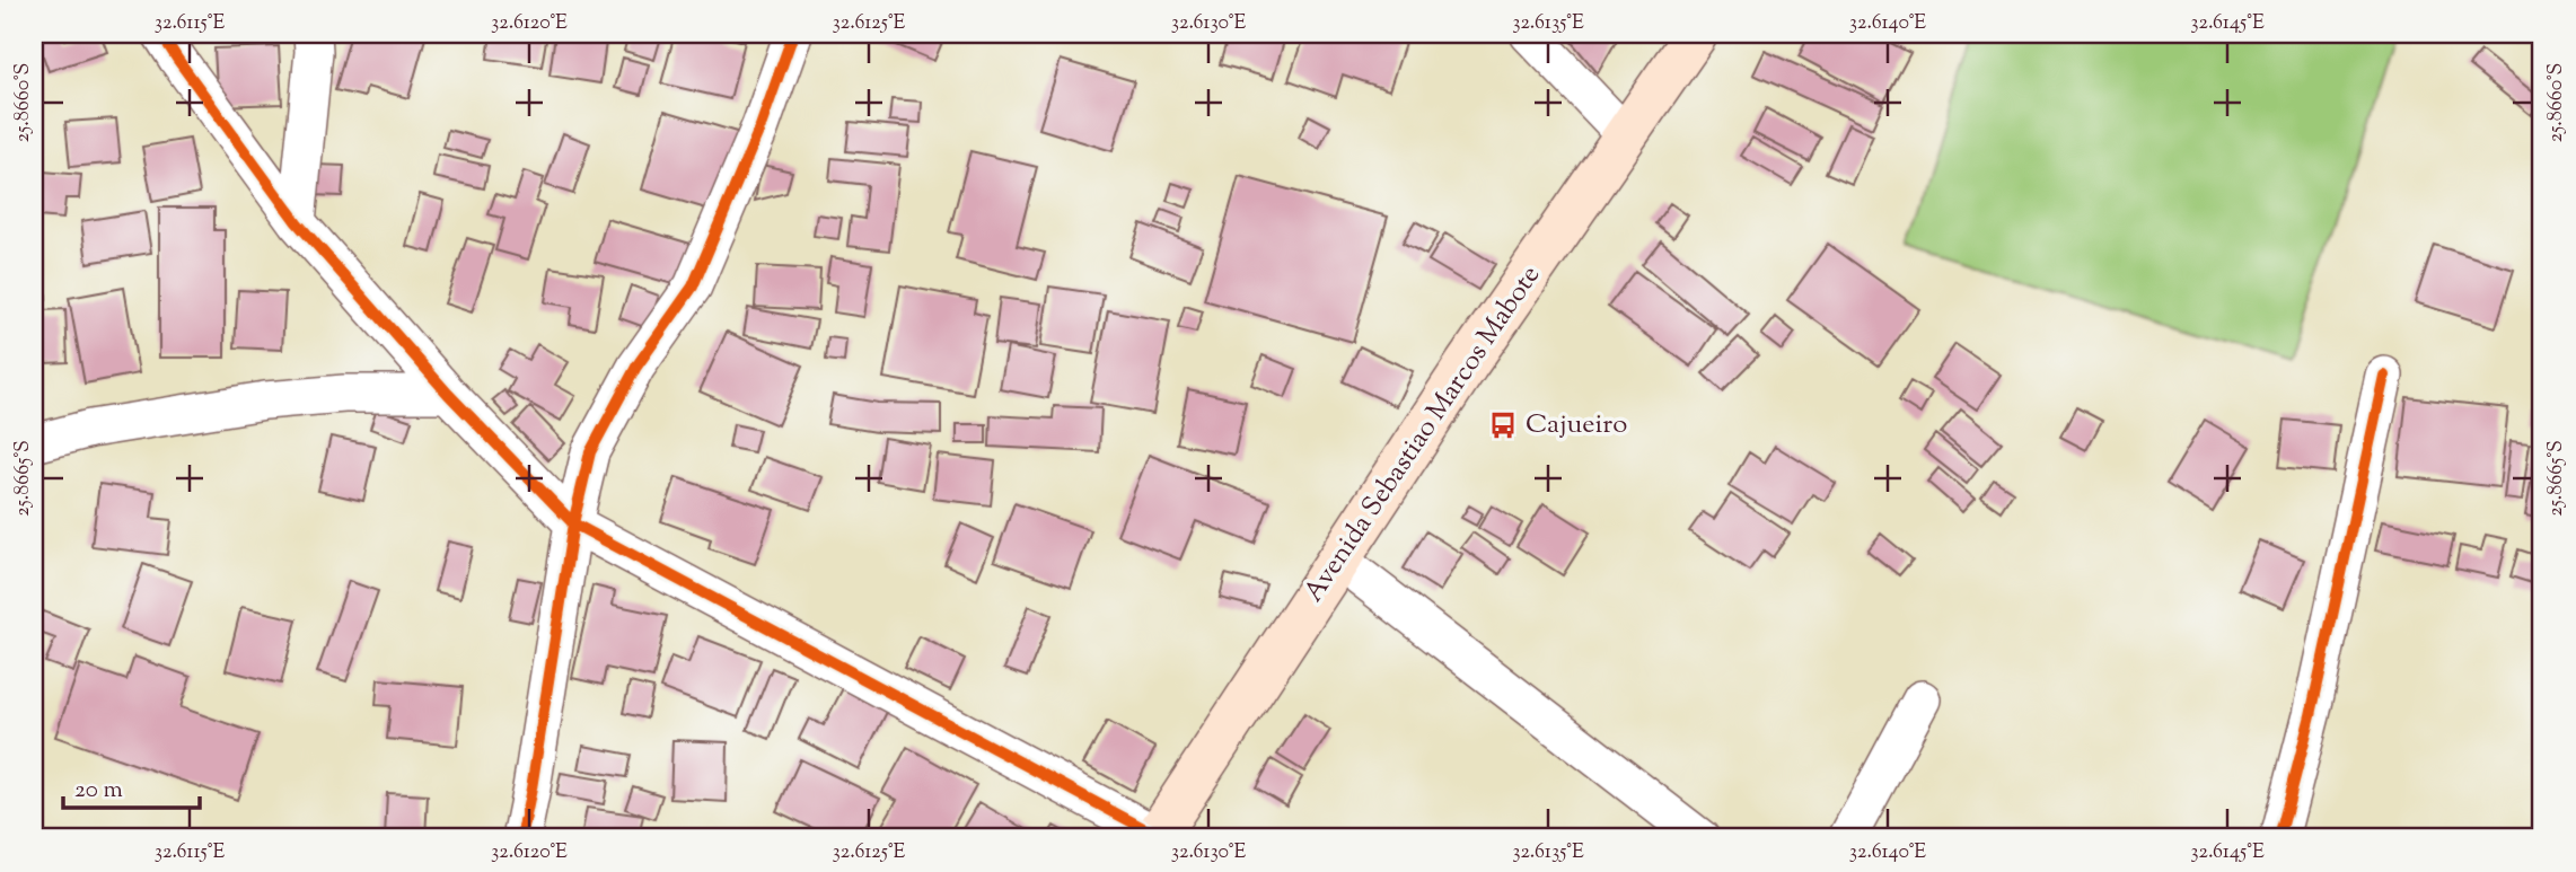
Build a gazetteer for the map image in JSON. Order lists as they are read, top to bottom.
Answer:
{
  "streets": {
    "main road": ["Avenida Sebastiao Marcos Mabote"]
  },
  "places": {
    "bus stop": ["Cajueiro"]
  },
  "scale_bar": "20 m",
  "coordinates": [
    "32.6115°E",
    "32.6120°E",
    "32.6125°E",
    "32.6130°E",
    "32.6135°E",
    "32.6140°E",
    "32.6145°E",
    "25.8660°S",
    "25.8665°S"
  ]
}
